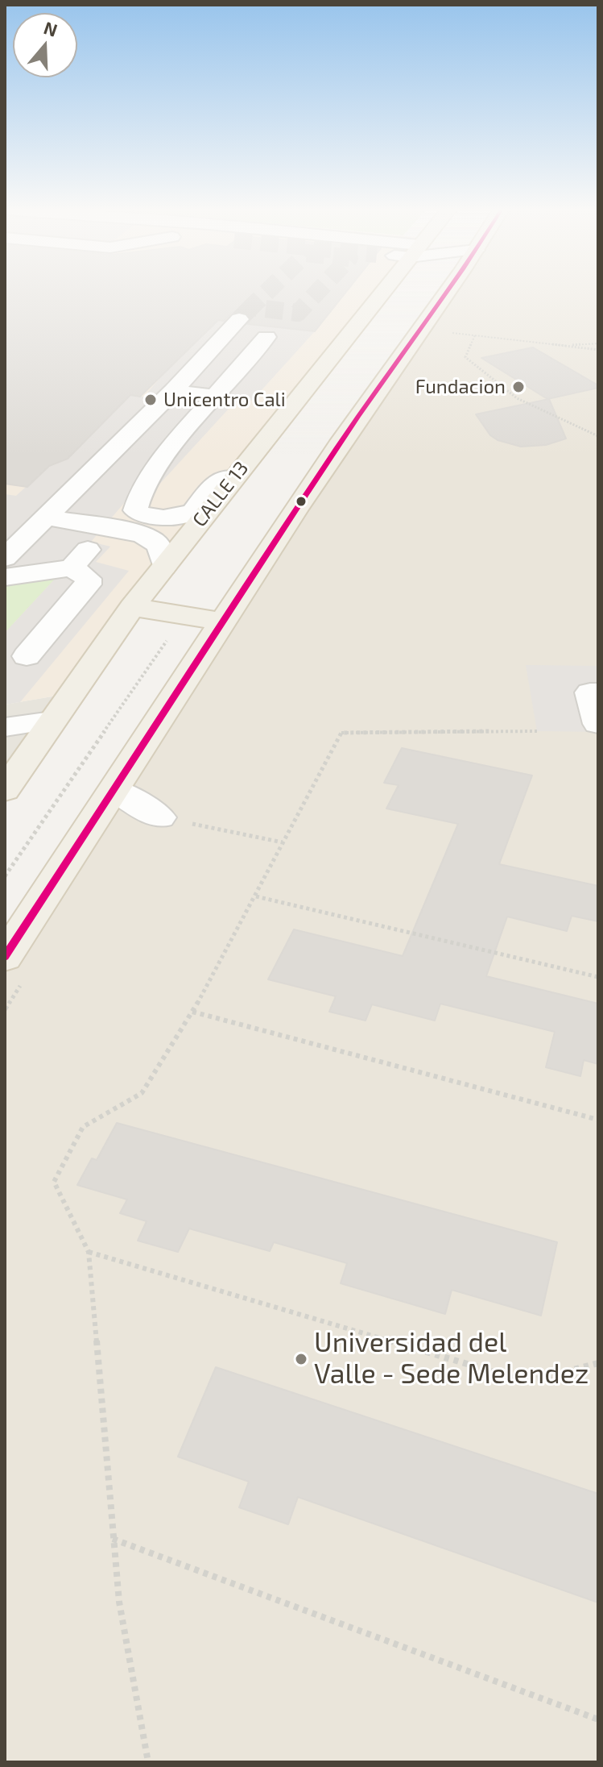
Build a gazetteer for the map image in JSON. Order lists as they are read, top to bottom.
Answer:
{
  "streets": {
    "main road": ["CALLE 13"]
  },
  "places": ["Fundacion", "Unicentro Cali", "Universidad del Valle - Sede Melendez"],
  "north": "top"
}
